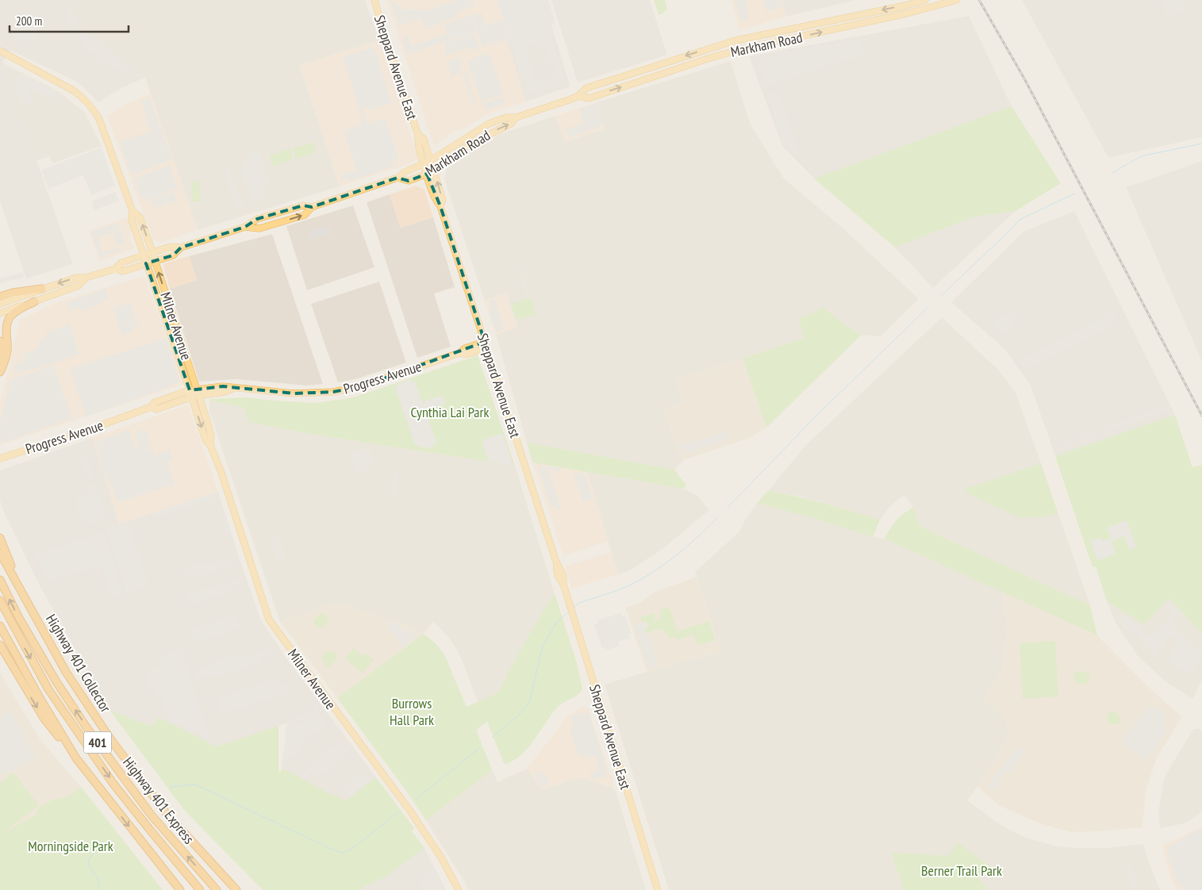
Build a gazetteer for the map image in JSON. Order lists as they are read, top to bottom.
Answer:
{
  "streets": {
    "highway": ["Highway 401 Collector", "401", "Highway 401 Express"],
    "main road": [
      "Markham Road",
      "Sheppard Avenue East",
      "Milner Avenue",
      "Progress Avenue"
    ]
  },
  "crossings": [
    ["Markham Road", "Sheppard Avenue East"],
    ["Markham Road", "Milner Avenue"],
    ["Sheppard Avenue East", "Progress Avenue"],
    ["Milner Avenue", "Progress Avenue"]
  ],
  "parks": [
    "Cynthia Lai Park",
    "Burrows Hall Park",
    "Morningside Park",
    "Berner Trail Park"
  ],
  "scale_bar": "200 m"
}
